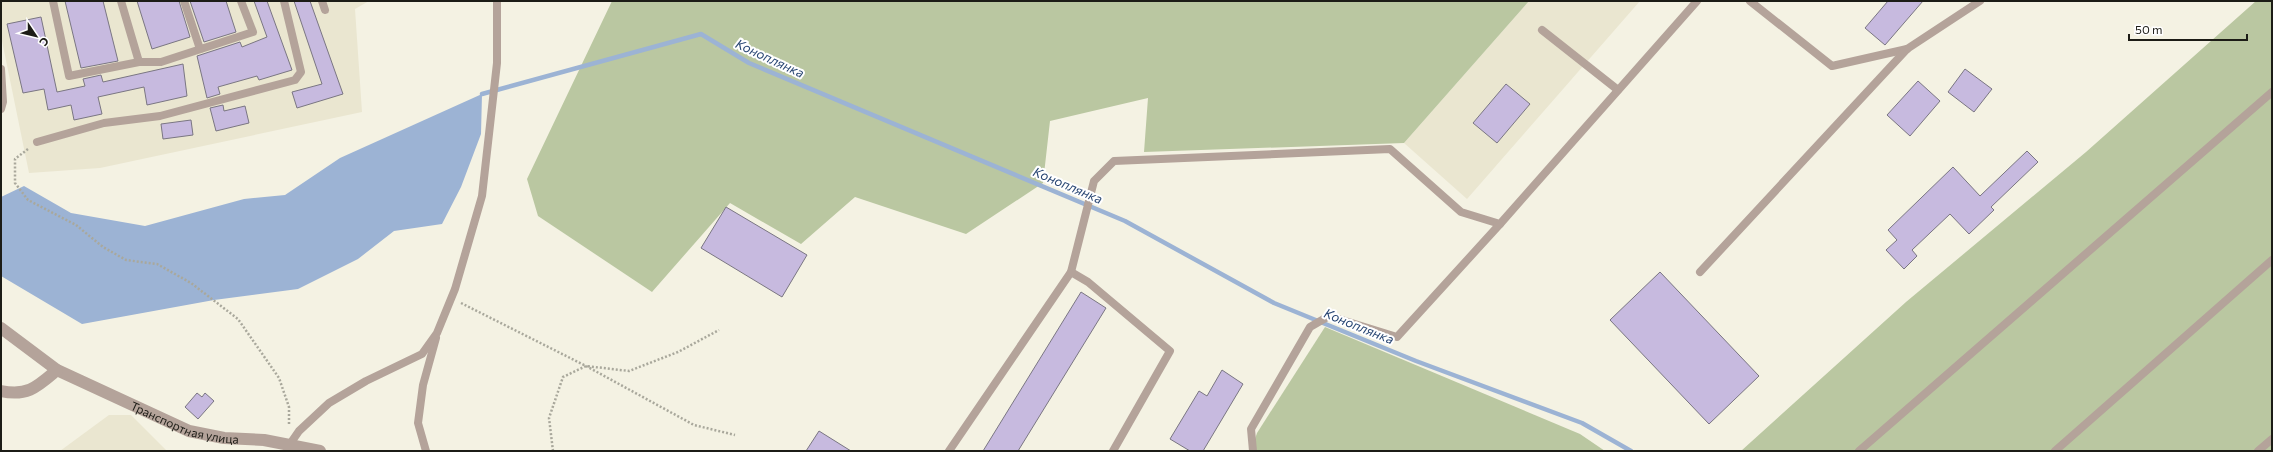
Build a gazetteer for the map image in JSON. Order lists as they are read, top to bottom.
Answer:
{
  "streets": {
    "street": ["Транспортная улица"]
  },
  "water": ["Коноплянка"],
  "scale_bar": "50 m",
  "north": "bottom right"
}
